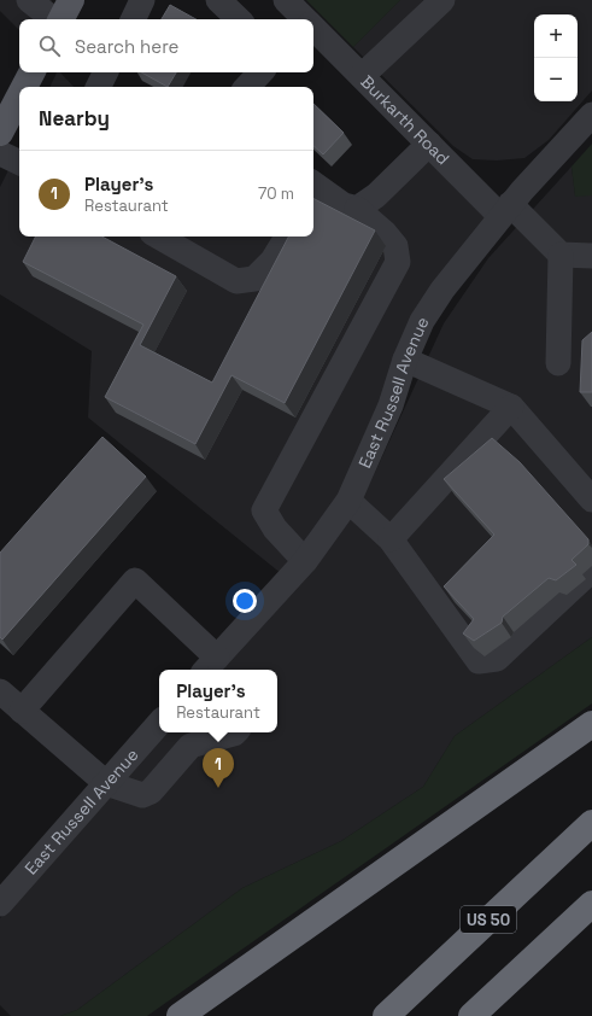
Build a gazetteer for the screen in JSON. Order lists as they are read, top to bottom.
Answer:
{
  "streets": {
    "highway": ["US 50"],
    "street": ["Burkarth Road", "East Russell Avenue"]
  },
  "crossings": [
    ["Burkarth Road", "East Russell Avenue"]
  ],
  "page": {
    "map_buttons": ["+", "−"],
    "search": "Search here",
    "heading": "Nearby",
    "list": [
      {
        "mark": "1",
        "name": "Player's",
        "note": "Restaurant",
        "value": "70 m"
      }
    ],
    "popup": ["Player's", "Restaurant"],
    "pins": "1"
  }
}
